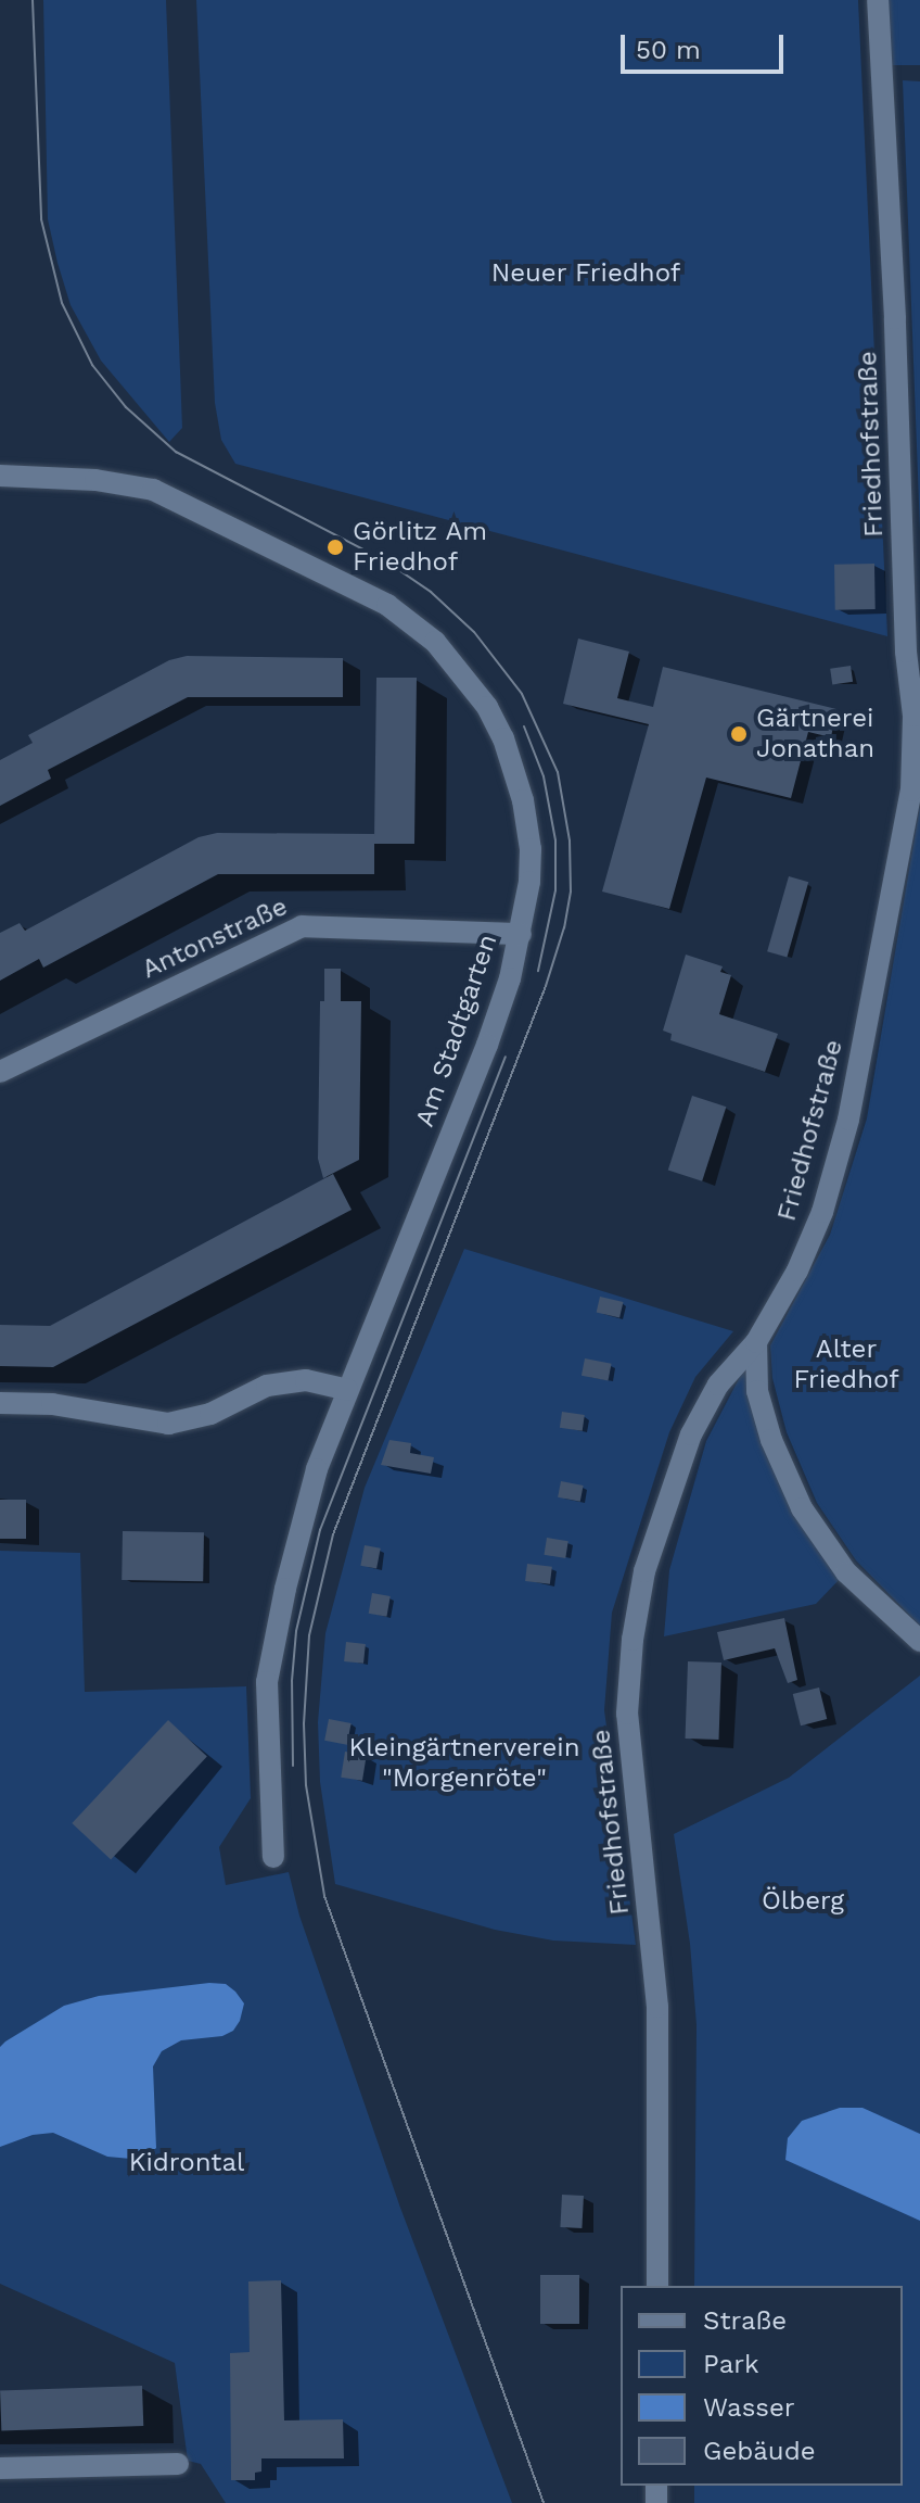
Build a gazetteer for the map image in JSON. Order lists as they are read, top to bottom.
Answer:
{
  "streets": {
    "street": ["Friedhofstraße", "Antonstraße", "Am Stadtgarten"]
  },
  "crossings": [
    ["Antonstraße", "Am Stadtgarten"]
  ],
  "parks": [
    "Neuer Friedhof",
    "Alter Friedhof",
    "Kleingärtnerverein \"Morgenröte\"",
    "Ölberg",
    "Kidrontal"
  ],
  "places": ["Görlitz Am Friedhof", "Gärtnerei Jonathan"],
  "legend": [
    "Straße",
    "Park",
    "Wasser",
    "Gebäude"
  ],
  "scale_bar": "50 m"
}
